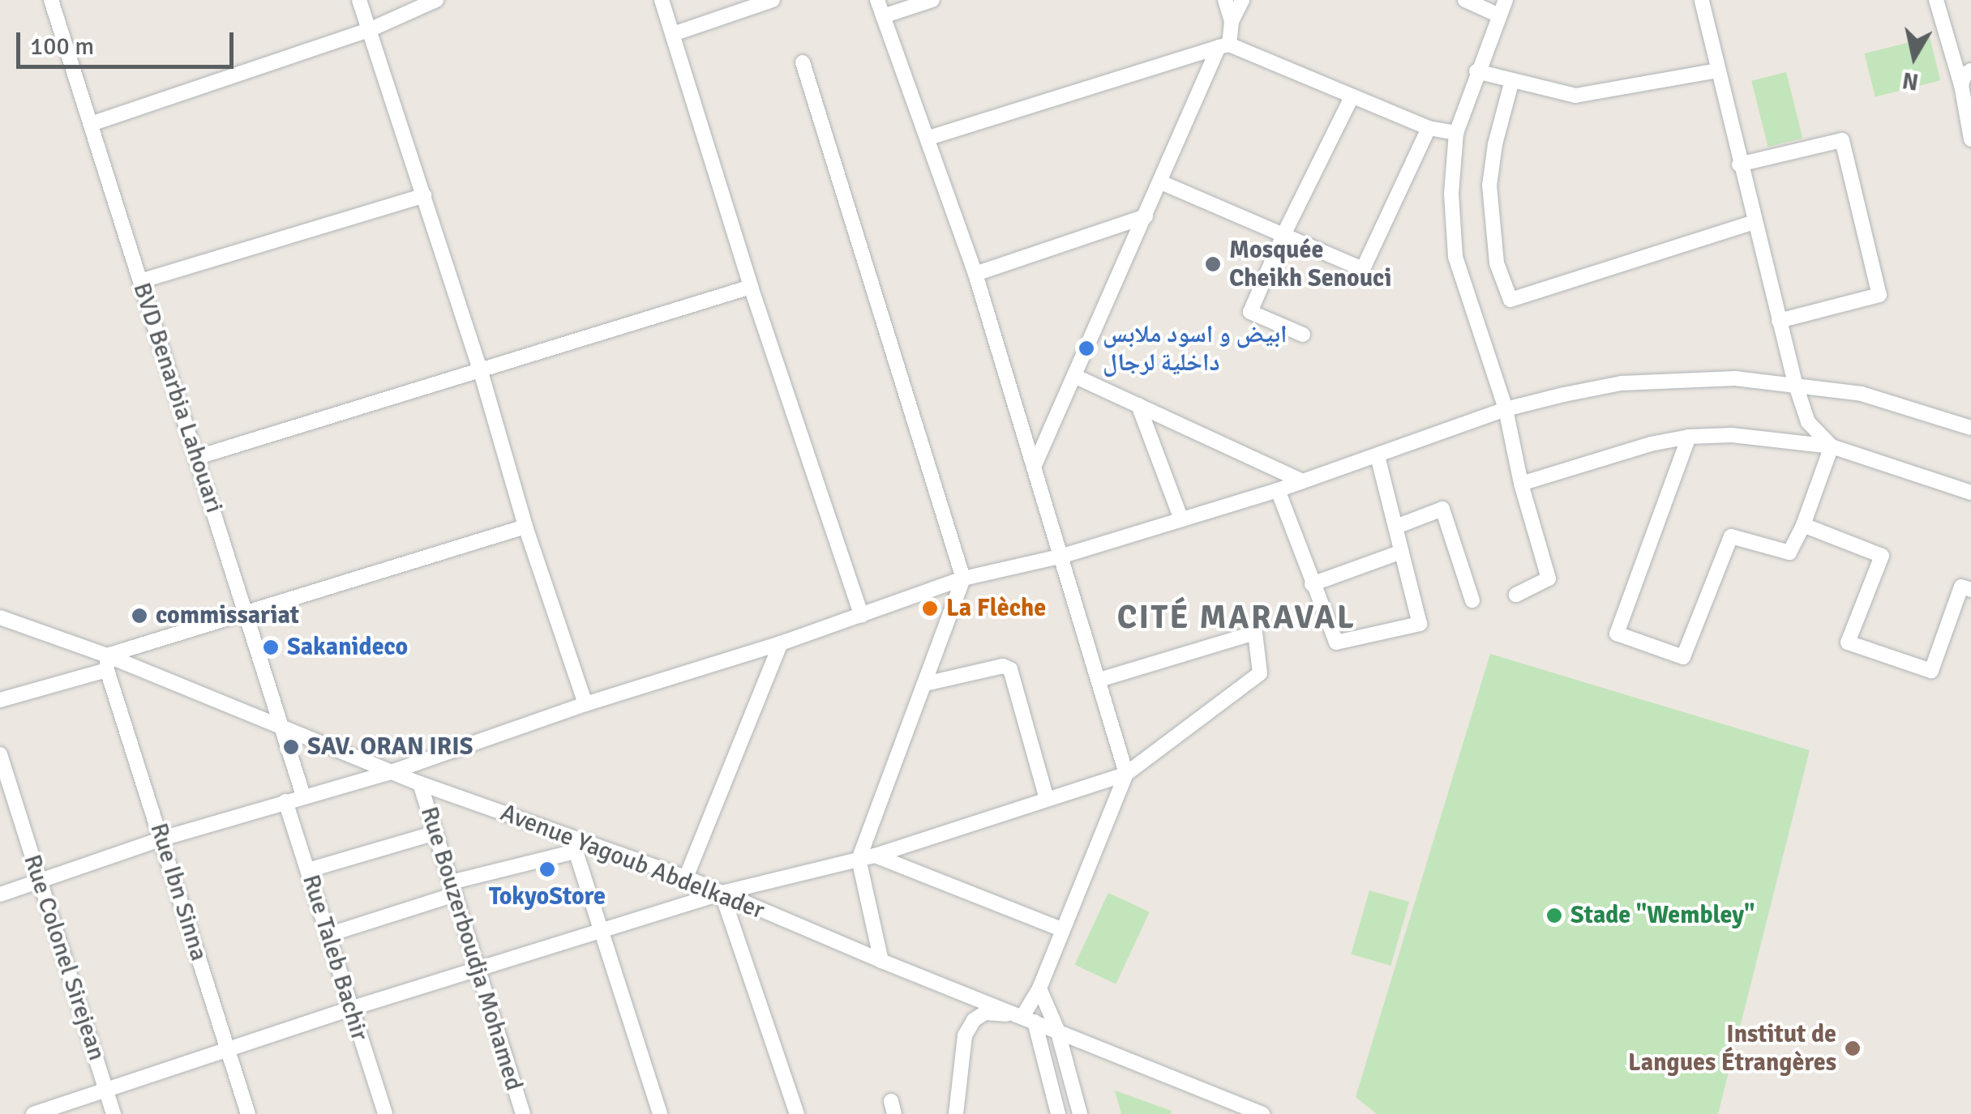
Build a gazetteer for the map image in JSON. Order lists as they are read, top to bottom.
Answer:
{
  "streets": {
    "street": [
      "BVD Benarbia Lahouari",
      "Avenue Yagoub Abdelkader",
      "Rue Ibn Sinna",
      "Rue Bouzerboudja Mohamed",
      "Rue Colonel Sirejean",
      "Rue Taleb Bachir"
    ]
  },
  "crossings": [
    ["BVD Benarbia Lahouari", "Avenue Yagoub Abdelkader"],
    ["Avenue Yagoub Abdelkader", "Rue Ibn Sinna"],
    ["Avenue Yagoub Abdelkader", "Rue Bouzerboudja Mohamed"]
  ],
  "districts": ["CITÉ MARAVAL"],
  "places": [
    "Mosquée Cheikh Senouci",
    "ابيض و اسود ملابس داخلية لرجال",
    "La Flèche",
    "commissariat",
    "Sakanideco",
    "SAV. ORAN IRIS",
    "TokyoStore",
    "Stade \"Wembley\"",
    "Institut de Langues Étrangères"
  ],
  "scale_bar": "100 m",
  "north": "bottom"
}
